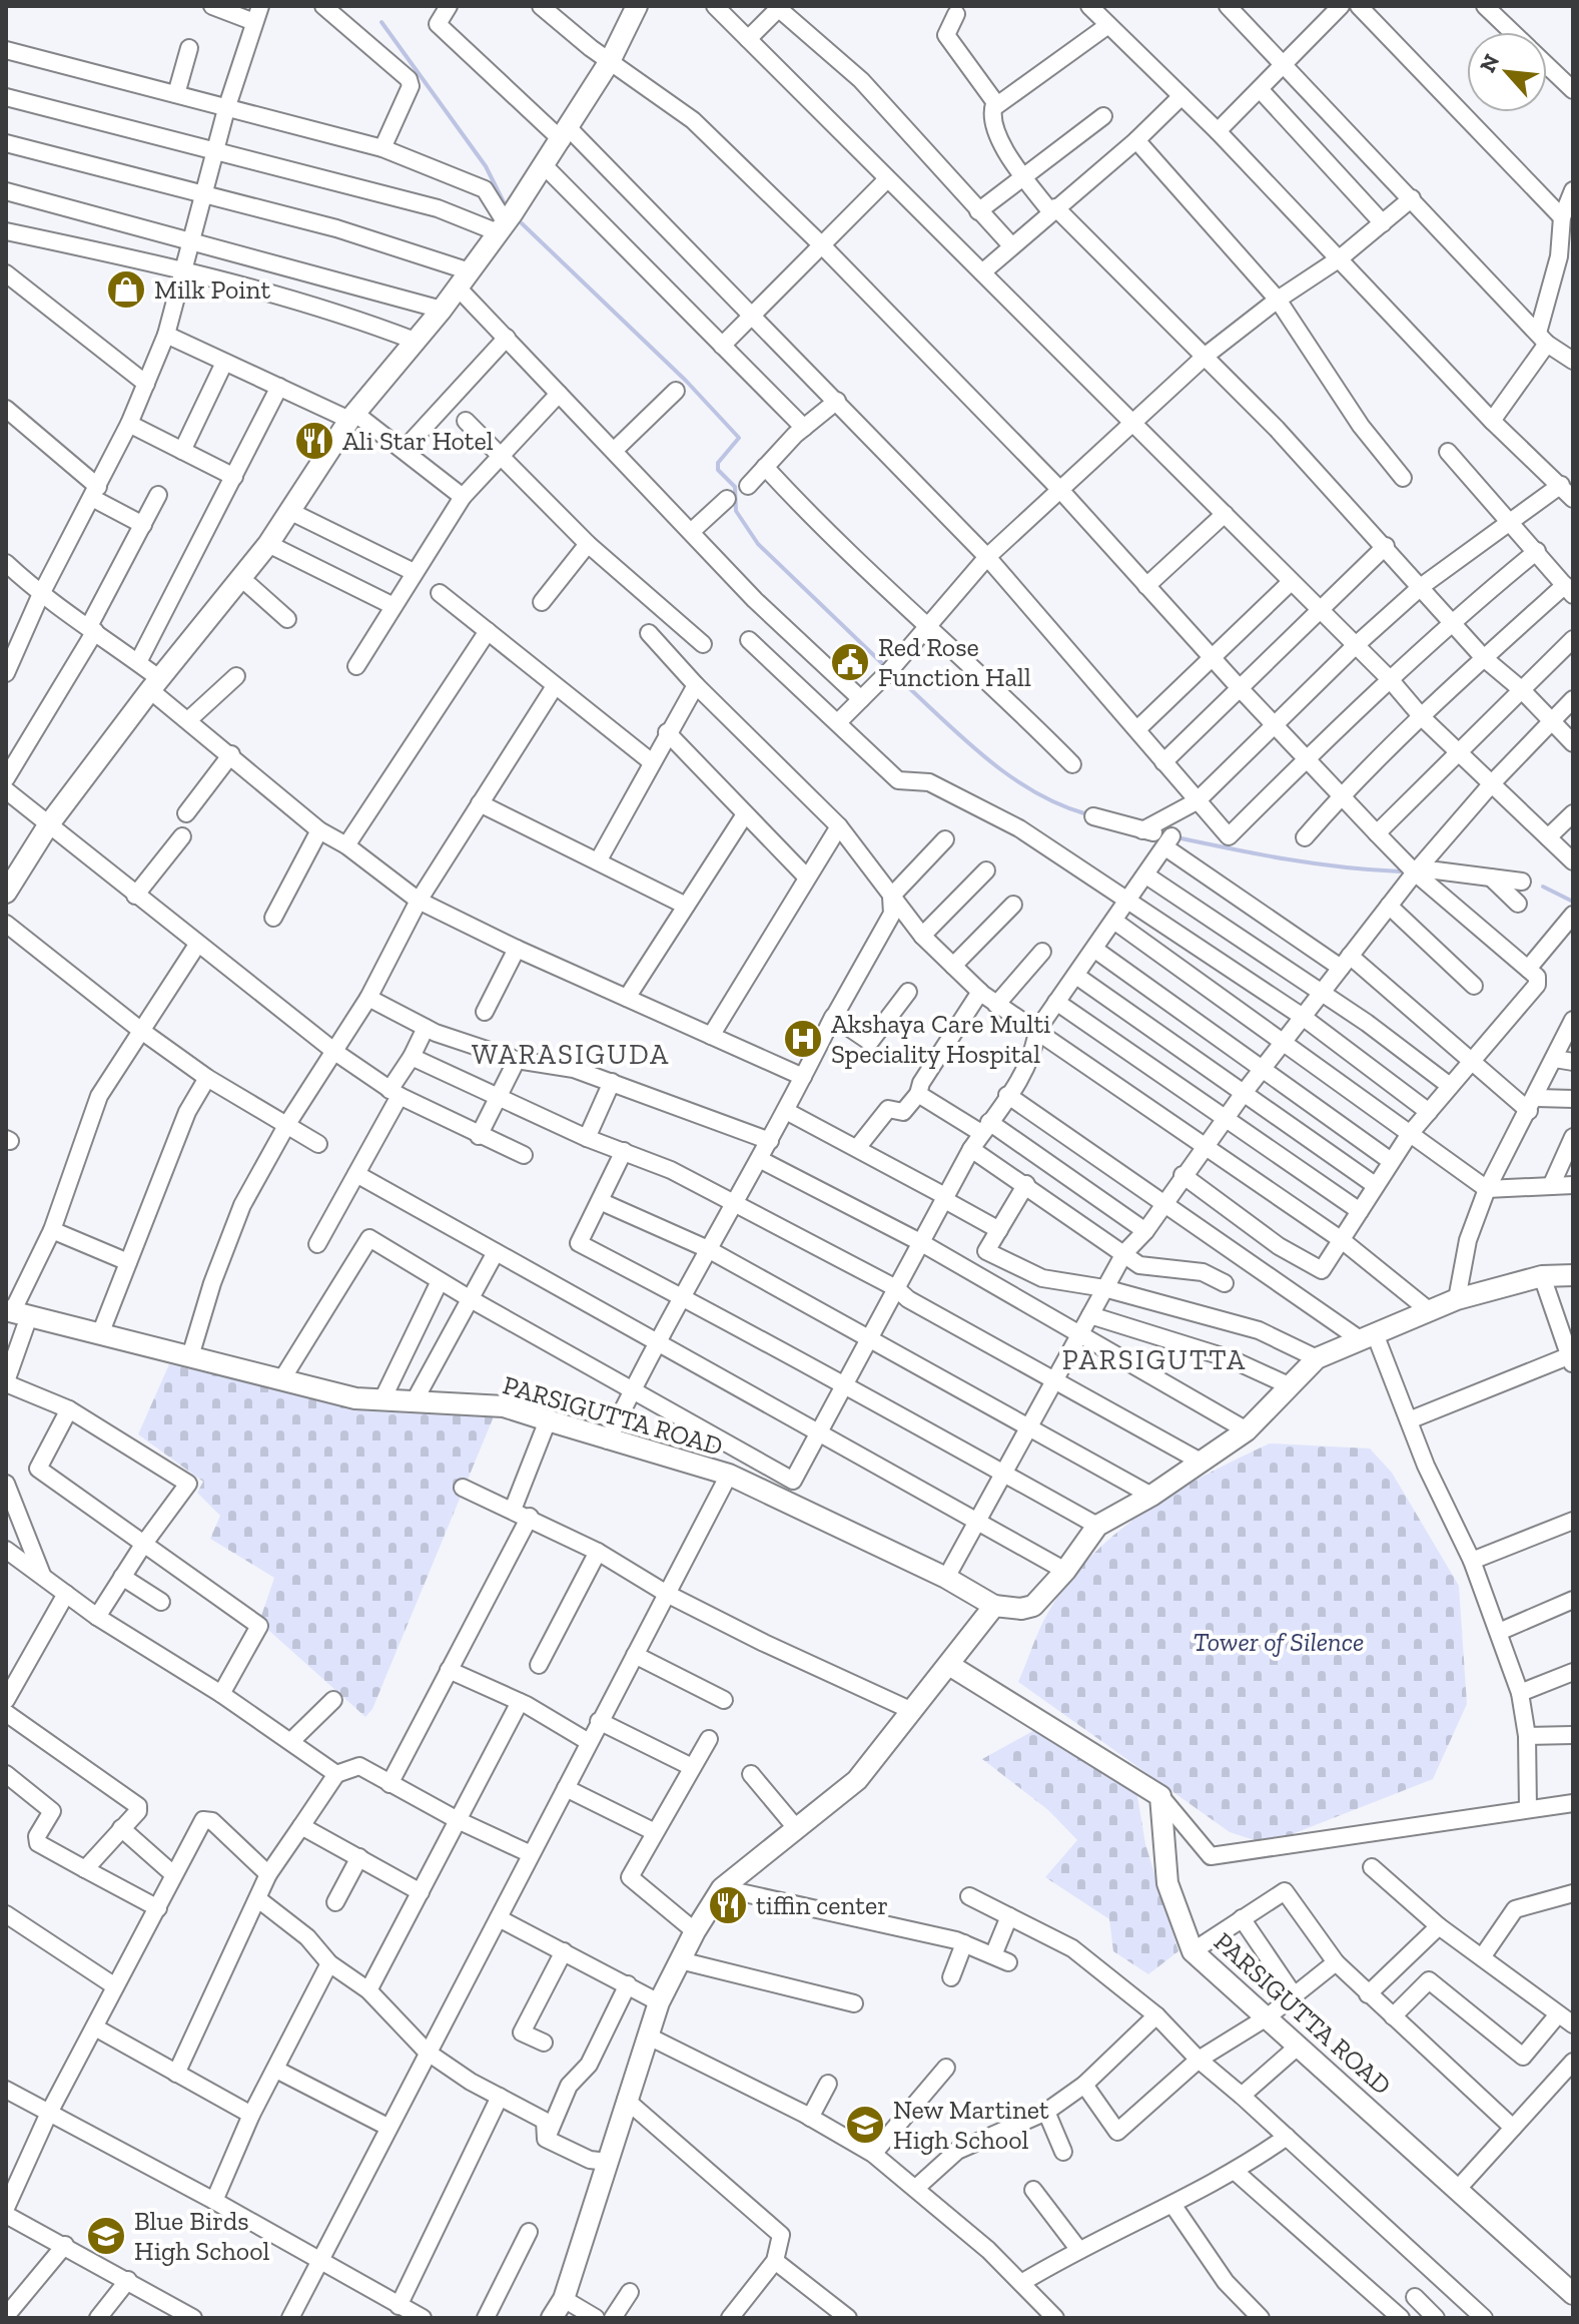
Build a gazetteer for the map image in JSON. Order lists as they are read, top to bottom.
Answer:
{
  "streets": {
    "street": ["PARSIGUTTA ROAD"]
  },
  "districts": ["WARASIGUDA", "PARSIGUTTA"],
  "parks": ["Tower of Silence"],
  "places": {
    "shop": ["Milk Point"],
    "restaurant": ["Ali Star Hotel", "tiffin center"],
    "public building": ["Red Rose Function Hall"],
    "hospital": ["Akshaya Care Multi Speciality Hospital"],
    "school or university": ["New Martinet High School", "Blue Birds High School"]
  },
  "north": "top left"
}
